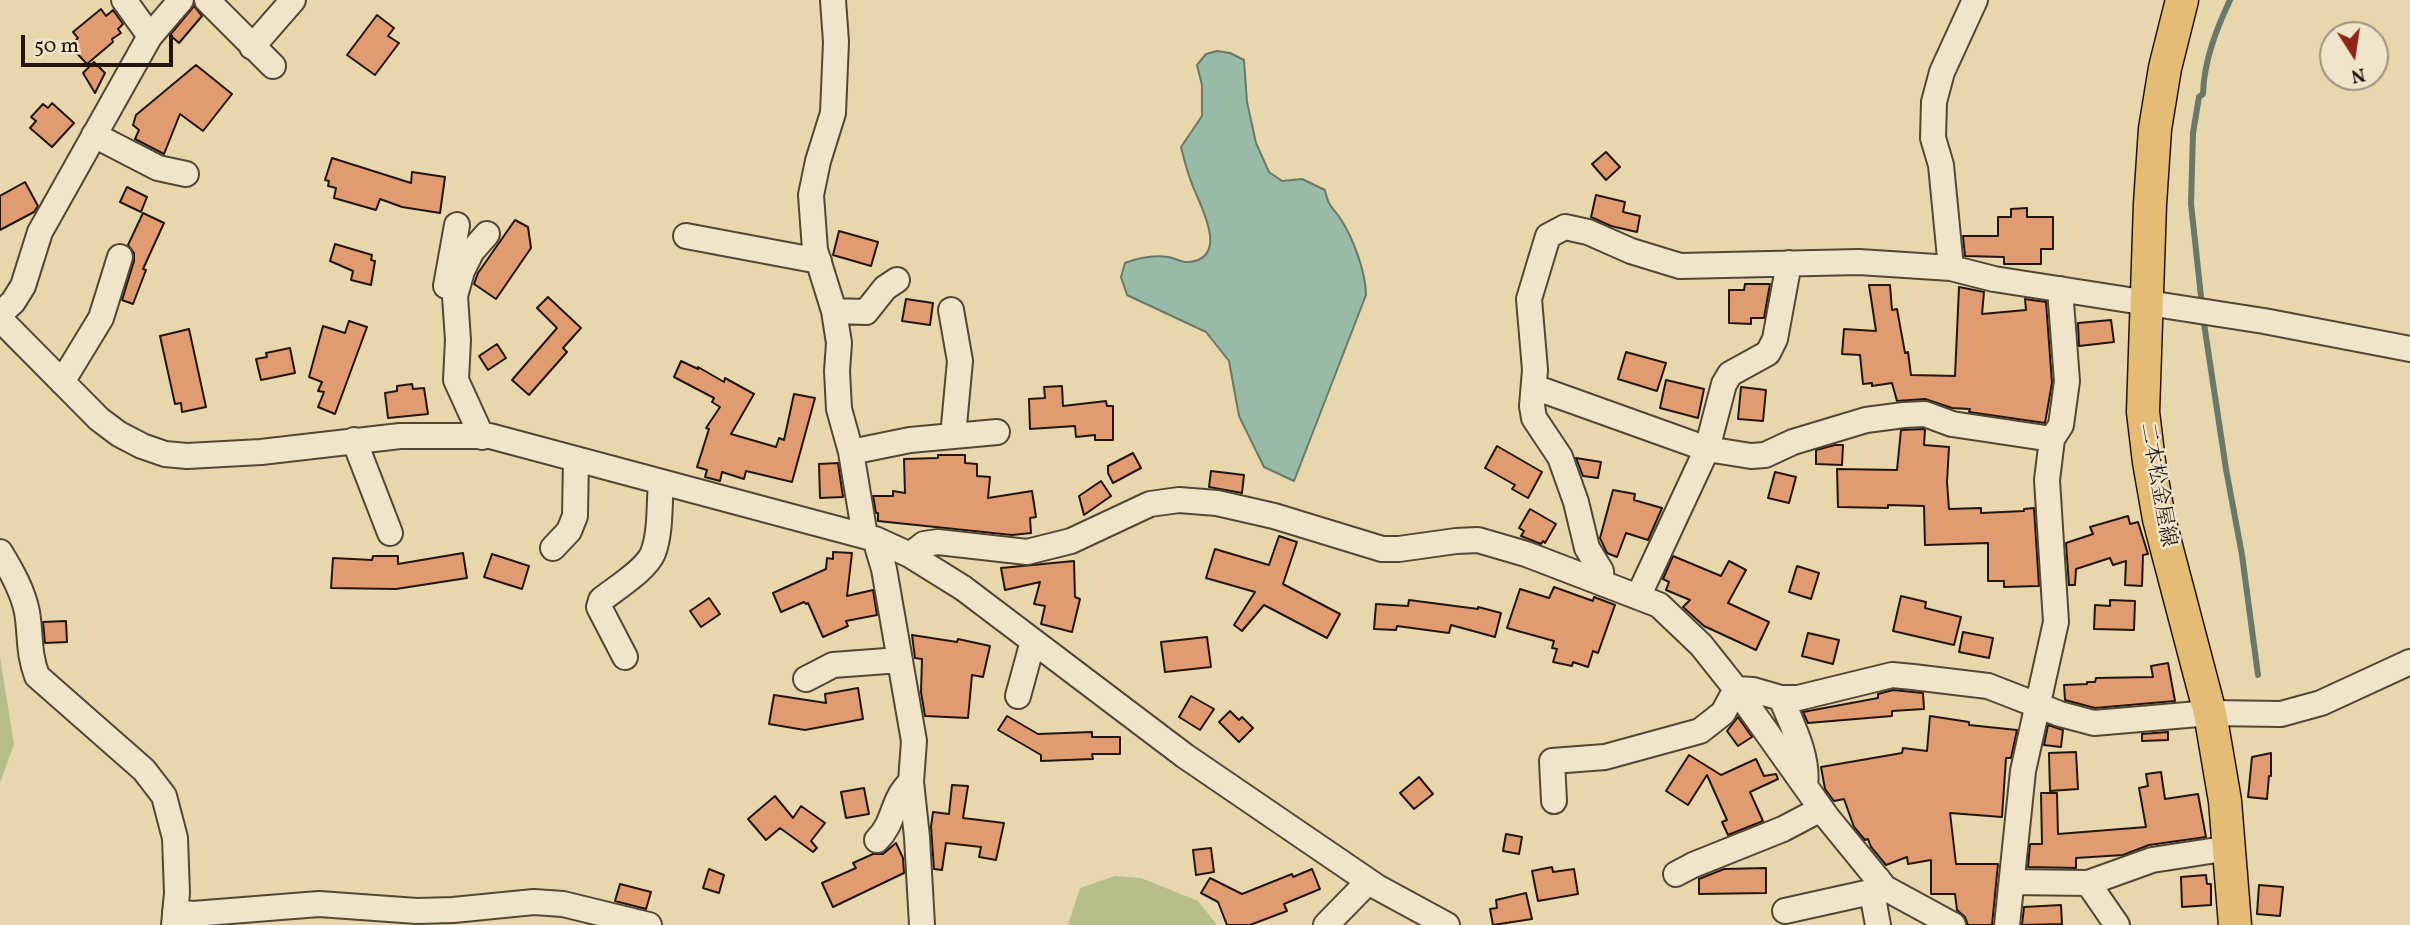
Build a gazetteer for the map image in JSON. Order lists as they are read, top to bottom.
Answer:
{
  "streets": {
    "main road": ["二本松金屋線"]
  },
  "scale_bar": "50 m",
  "north": "bottom"
}
